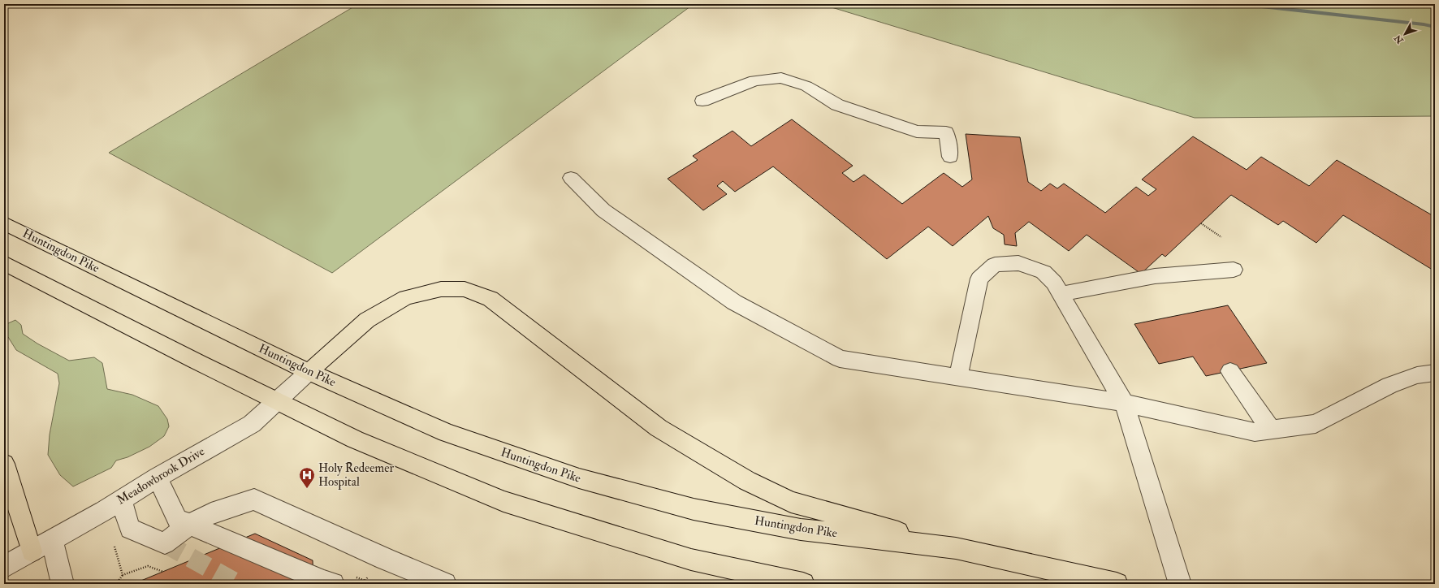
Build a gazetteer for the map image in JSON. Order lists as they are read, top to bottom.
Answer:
{
  "streets": {
    "main road": ["Huntingdon Pike"],
    "lane": ["Meadowbrook Drive"]
  },
  "crossings": [
    ["Huntingdon Pike", "Meadowbrook Drive"]
  ],
  "places": {
    "hospital": ["Holy Redeemer Hospital"]
  },
  "north": "bottom left"
}
